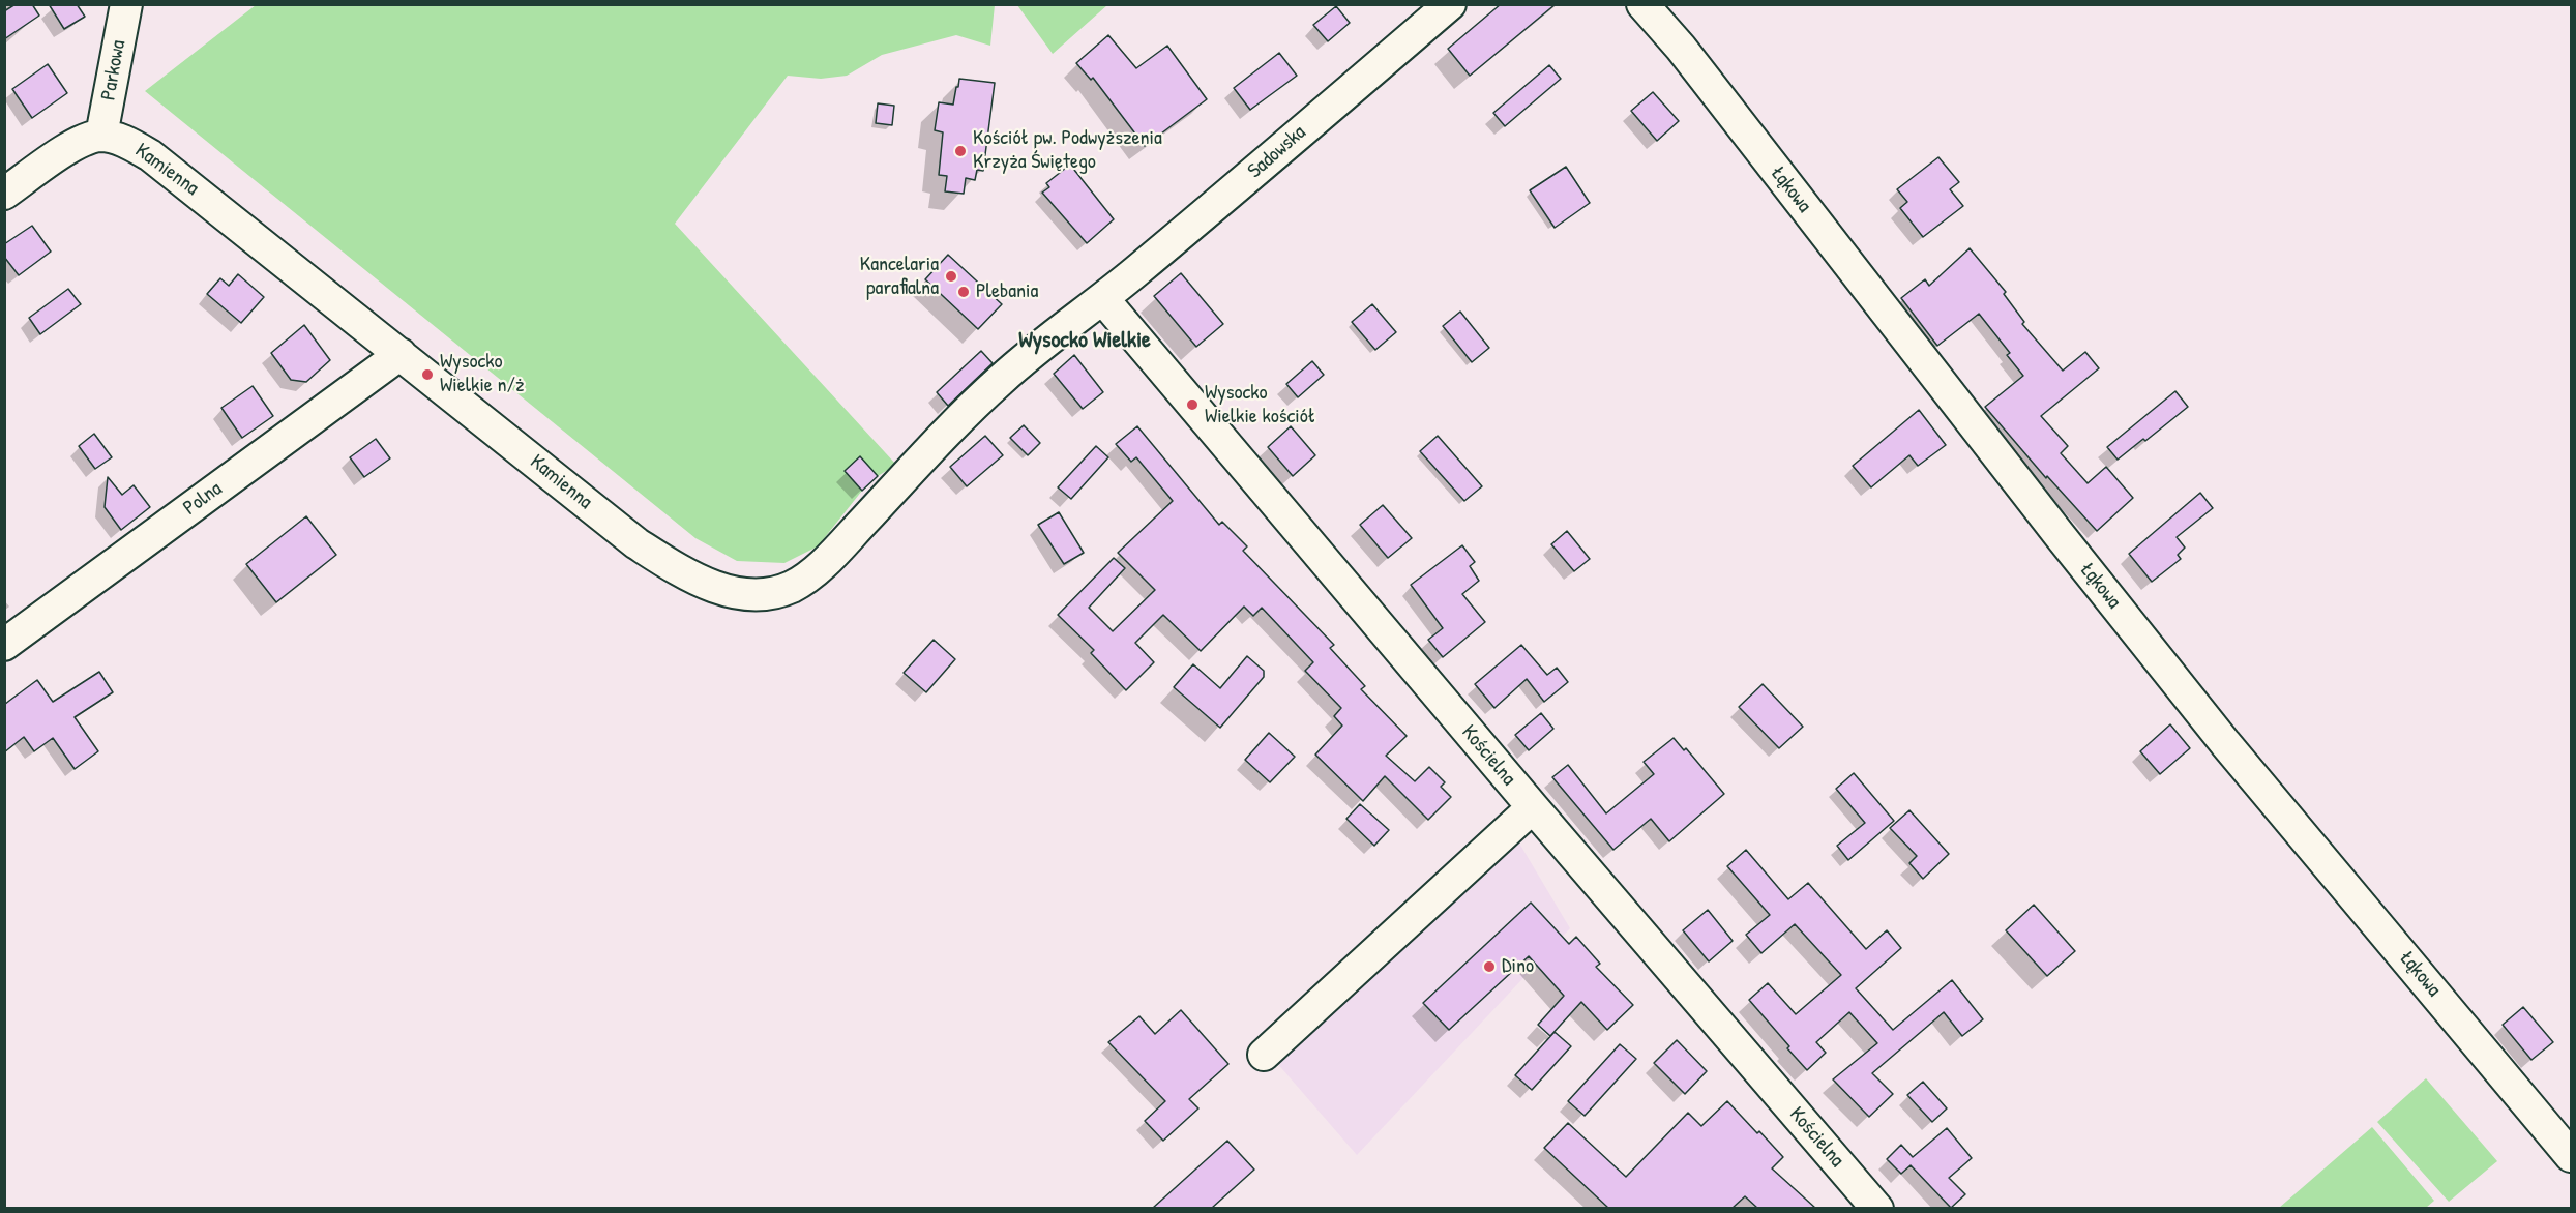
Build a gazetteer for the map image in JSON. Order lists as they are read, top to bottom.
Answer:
{
  "streets": {
    "street": [
      "Parkowa",
      "Sadowska",
      "Kamienna",
      "Łąkowa",
      "Polna",
      "Kościelna"
    ]
  },
  "crossings": [
    ["Parkowa", "Kamienna"],
    ["Sadowska", "Kamienna"],
    ["Sadowska", "Kościelna"],
    ["Kamienna", "Polna"],
    ["Kamienna", "Kościelna"]
  ],
  "districts": ["Wysocko Wielkie"],
  "places": [
    "Kościół pw. Podwyższenia Krzyża Świętego",
    "Kancelaria parafialna",
    "Plebania",
    "Wysocko Wielkie n/ż",
    "Wysocko Wielkie kościół",
    "Dino"
  ]
}
